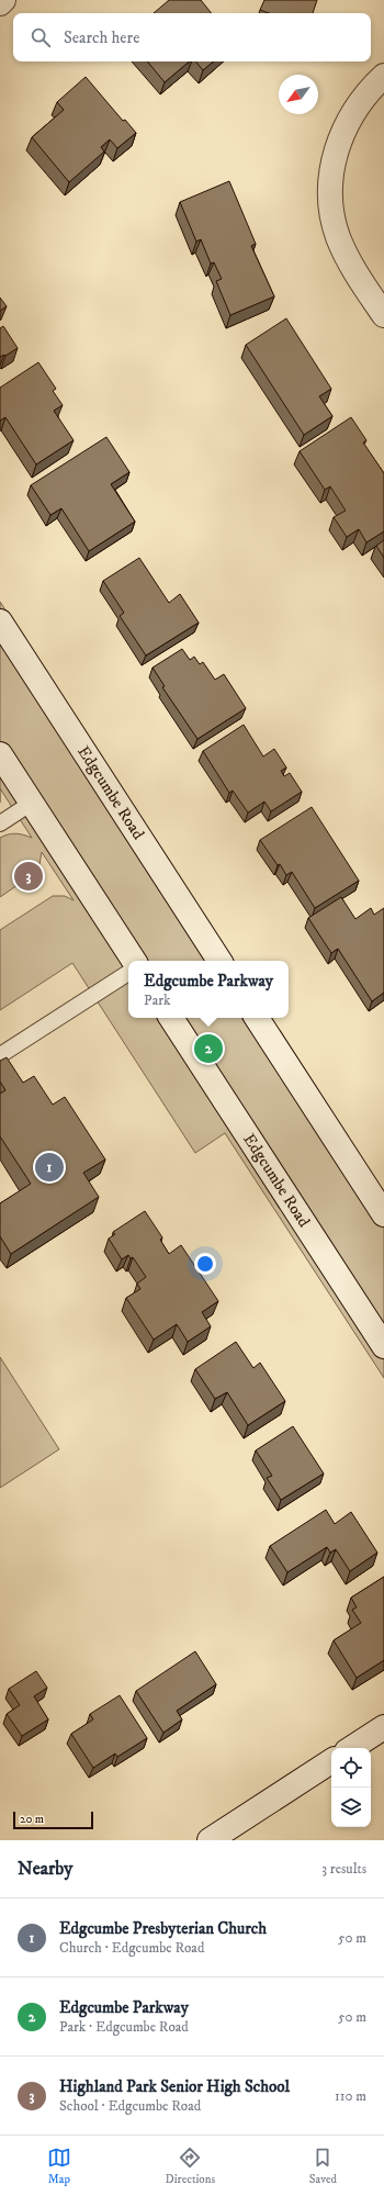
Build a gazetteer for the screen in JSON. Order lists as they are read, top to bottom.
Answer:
{
  "streets": {
    "street": ["Edgcumbe Road"]
  },
  "scale_bar": "20 m",
  "north": "bottom left",
  "page": {
    "search": "Search here",
    "pins": ["3", "2", "1"],
    "popup": ["Edgcumbe Parkway", "Park"],
    "scale": "20 m",
    "heading": ["Nearby", "3 results"],
    "list": [
      {
        "mark": "1",
        "name": "Edgcumbe Presbyterian Church",
        "note": "Church · Edgcumbe Road",
        "value": "50 m"
      },
      {
        "mark": "2",
        "name": "Edgcumbe Parkway",
        "note": "Park · Edgcumbe Road",
        "value": "50 m"
      },
      {
        "mark": "3",
        "name": "Highland Park Senior High School",
        "note": "School · Edgcumbe Road",
        "value": "110 m"
      }
    ],
    "nav": ["Map", "Directions", "Saved"]
  }
}
